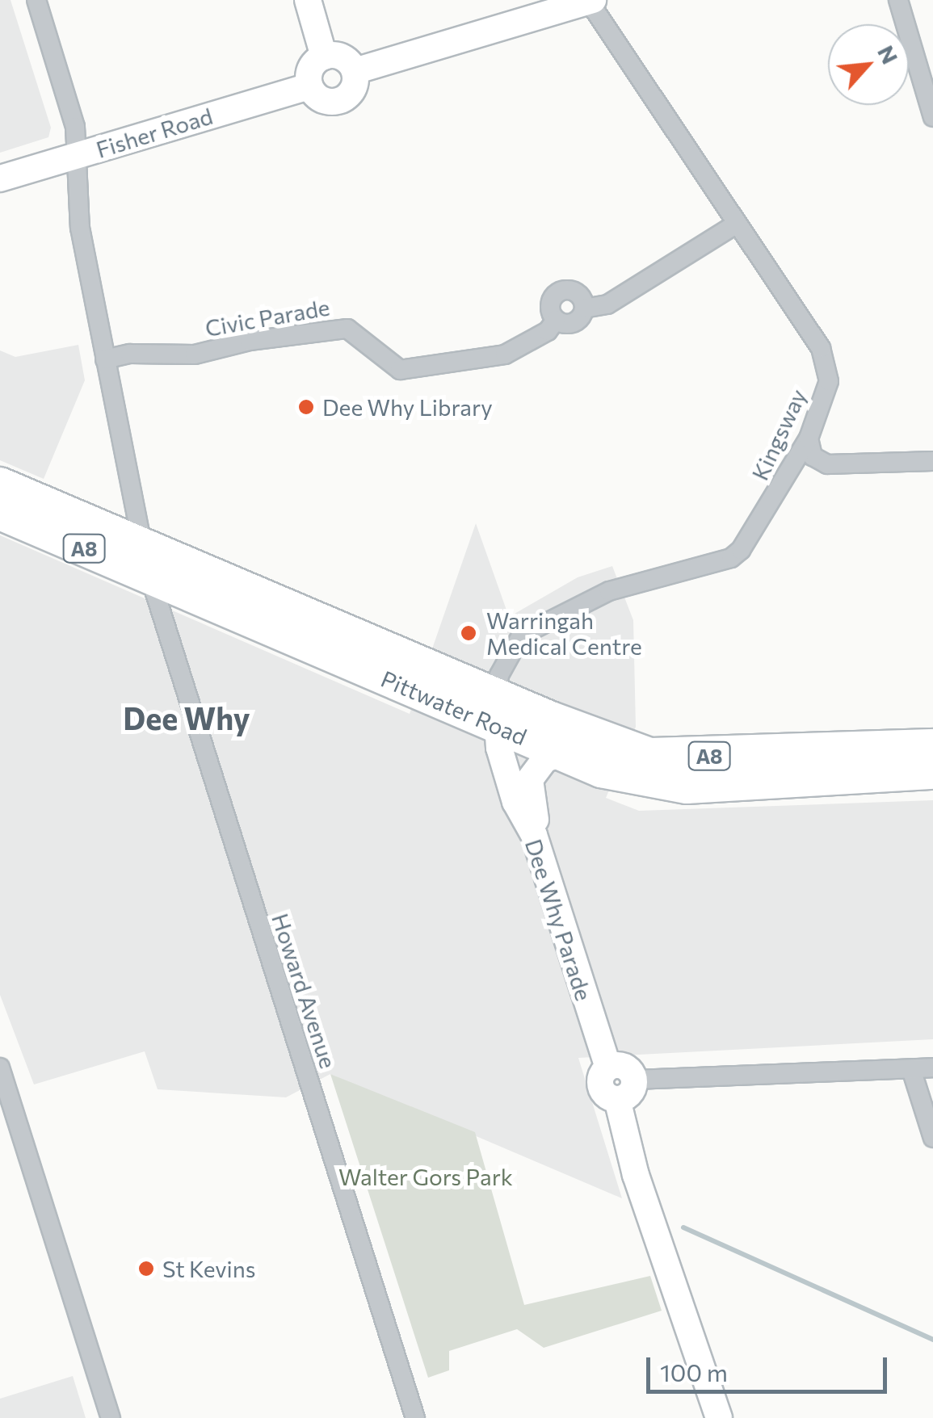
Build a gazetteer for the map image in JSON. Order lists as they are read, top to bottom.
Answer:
{
  "streets": {
    "highway": ["A8", "Pittwater Road"],
    "main road": ["Fisher Road", "Dee Why Parade"],
    "street": ["Civic Parade", "Kingsway", "Howard Avenue"]
  },
  "crossings": [
    ["Fisher Road", "Howard Avenue"],
    ["Civic Parade", "Howard Avenue"],
    ["Kingsway", "Pittwater Road"],
    ["Kingsway", "Dee Why Parade"],
    ["Pittwater Road", "Dee Why Parade"],
    ["Pittwater Road", "Howard Avenue"]
  ],
  "districts": ["Dee Why"],
  "parks": ["Walter Gors Park"],
  "places": ["Dee Why Library", "Warringah Medical Centre", "St Kevins"],
  "scale_bar": "100 m",
  "north": "top right"
}
